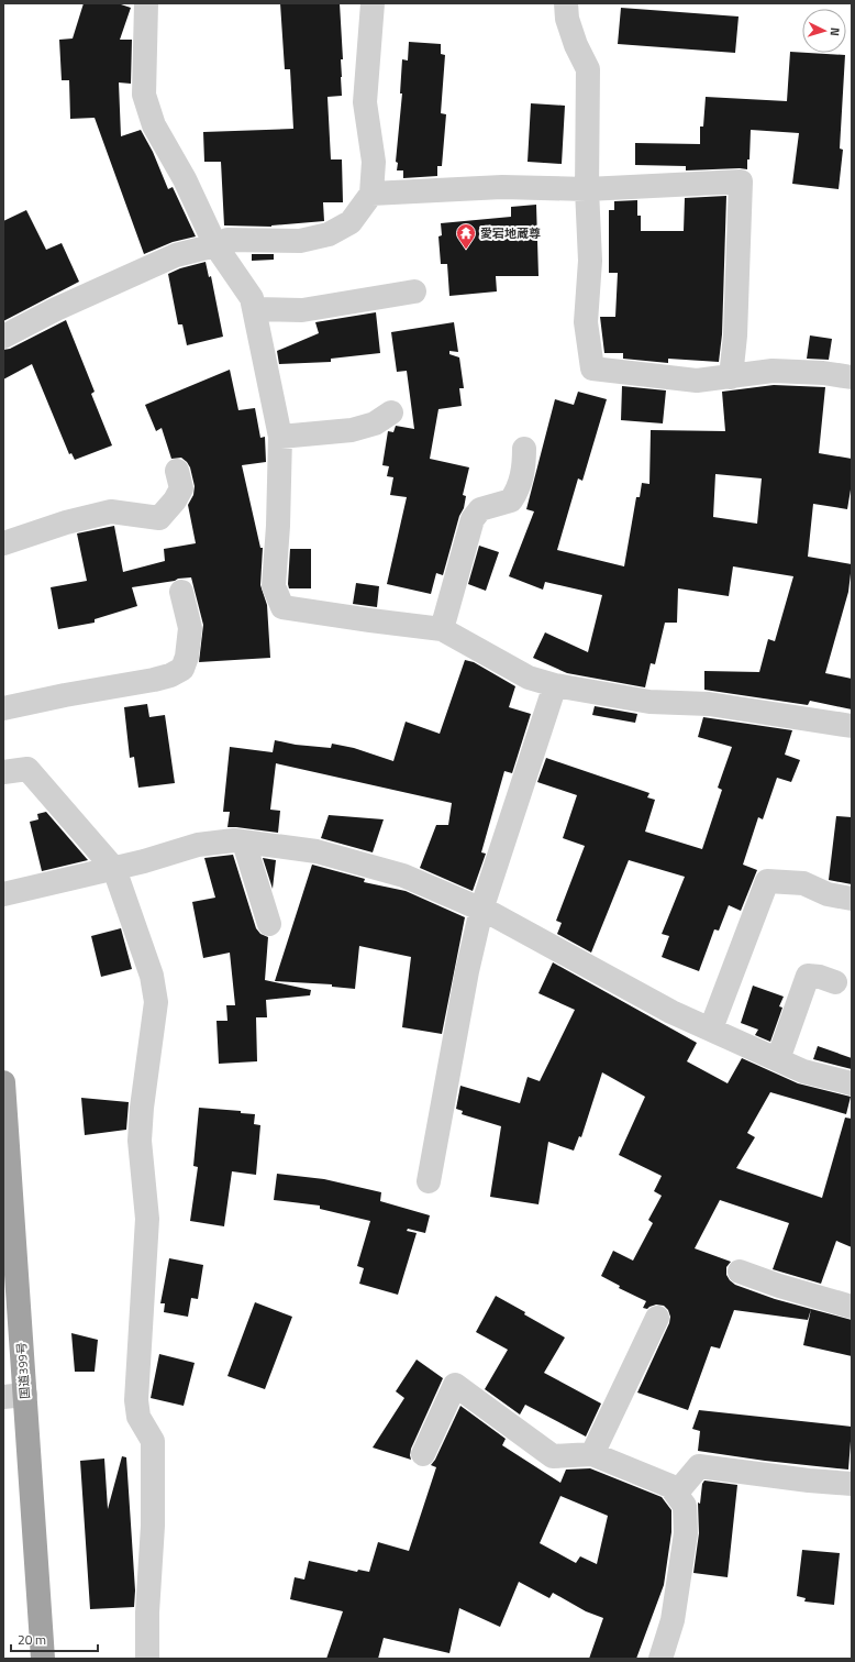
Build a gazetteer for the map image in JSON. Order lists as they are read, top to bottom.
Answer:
{
  "streets": {
    "highway": ["国道399号"]
  },
  "places": {
    "temple": ["愛宕地蔵尊"]
  },
  "scale_bar": "20 m",
  "north": "right"
}
